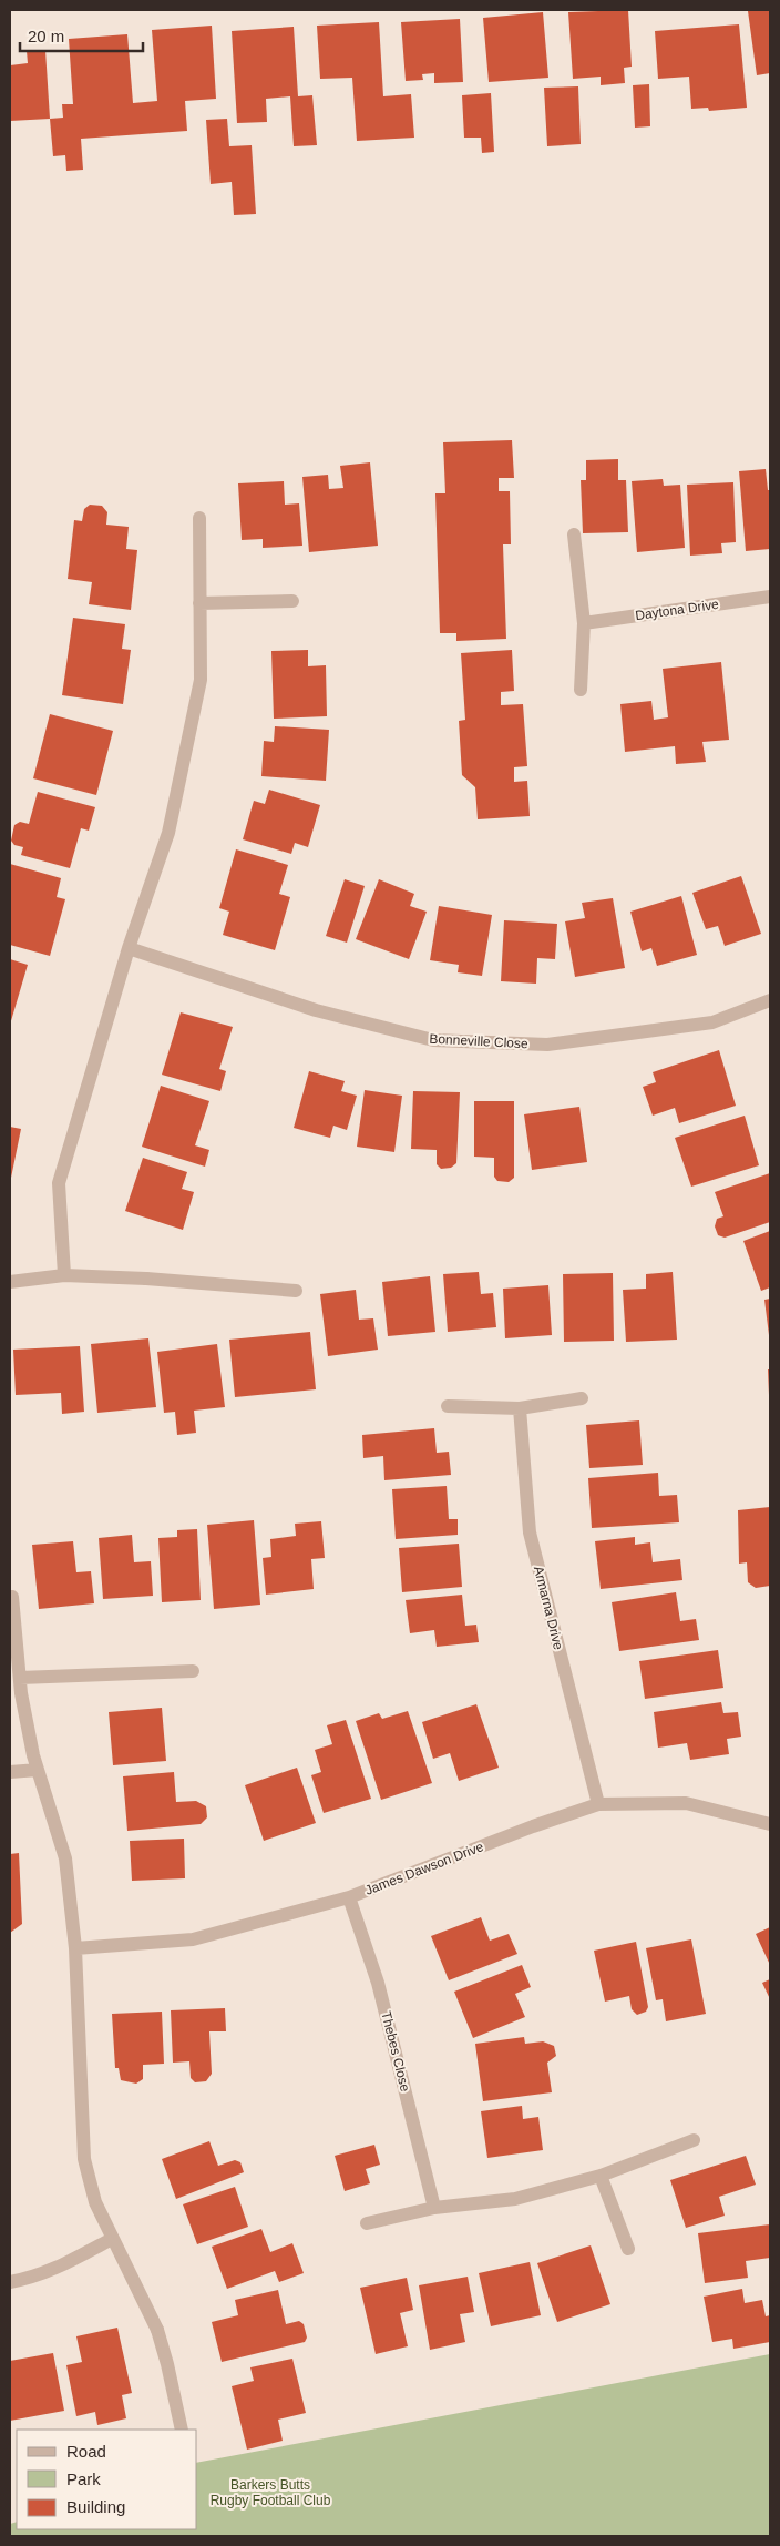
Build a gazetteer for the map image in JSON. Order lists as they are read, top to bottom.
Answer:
{
  "streets": {
    "street": [
      "Daytona Drive",
      "Bonneville Close",
      "Armarna Drive",
      "James Dawson Drive",
      "Thebes Close"
    ]
  },
  "crossings": [
    ["Armarna Drive", "James Dawson Drive"],
    ["James Dawson Drive", "Thebes Close"]
  ],
  "parks": ["Barkers Butts Rugby Football Club"],
  "legend": ["Road", "Park", "Building"],
  "scale_bar": "20 m"
}
